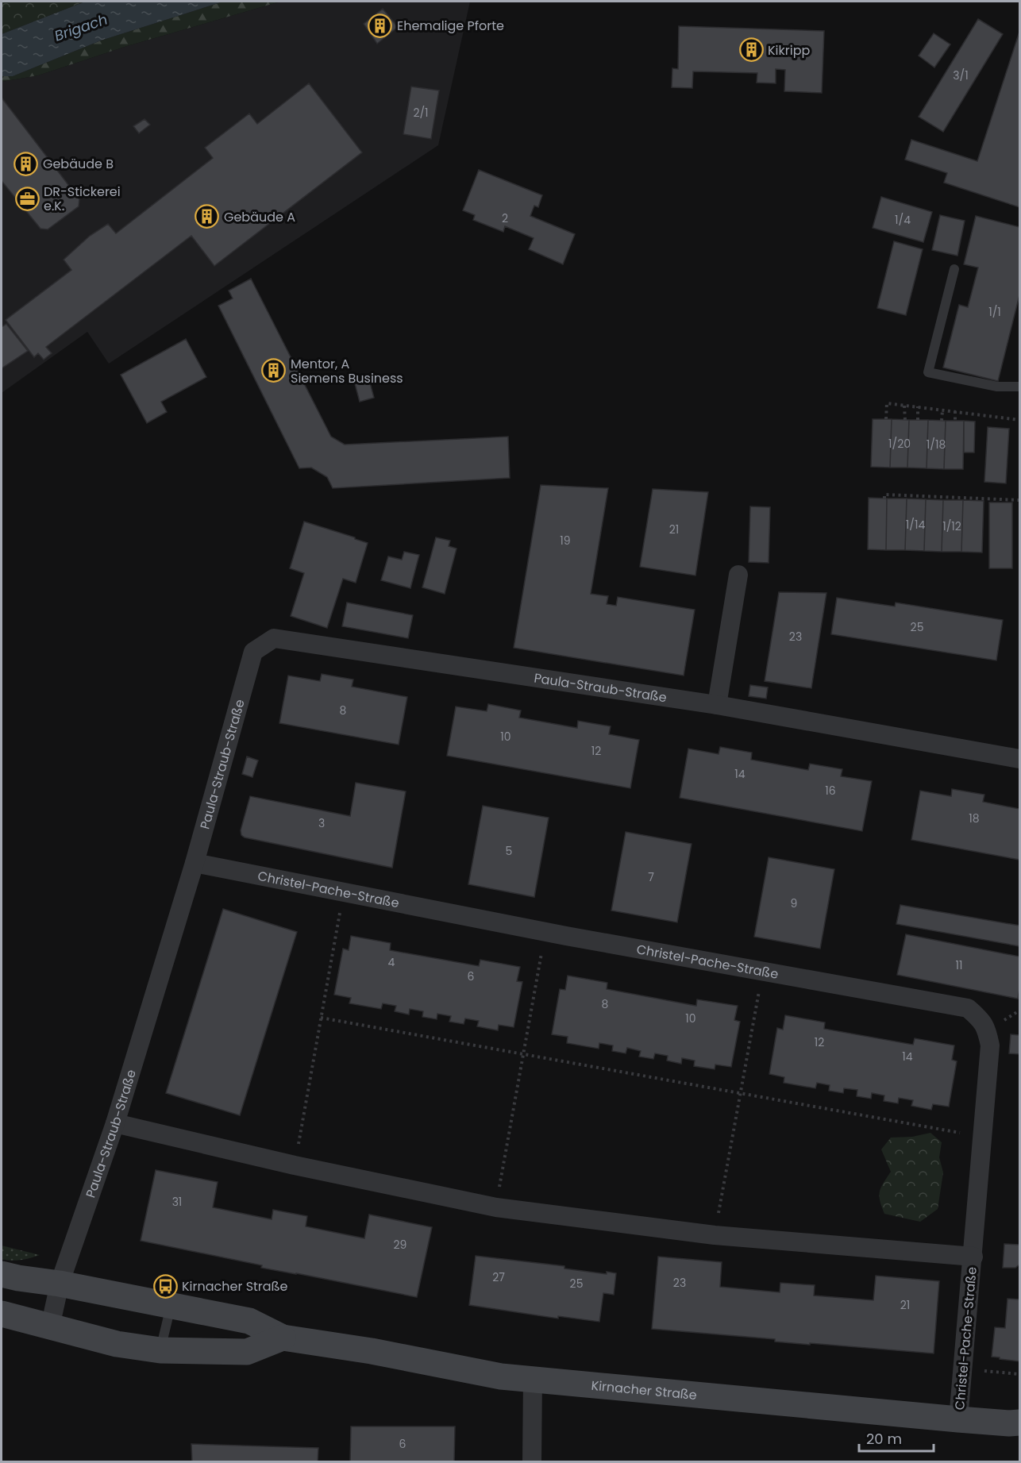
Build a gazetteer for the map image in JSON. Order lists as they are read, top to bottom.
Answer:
{
  "streets": {
    "main road": ["Kirnacher Straße"],
    "street": ["Paula-Straub-Straße", "Christel-Pache-Straße"]
  },
  "crossings": [
    ["Paula-Straub-Straße", "Christel-Pache-Straße"],
    ["Paula-Straub-Straße", "Kirnacher Straße"],
    ["Christel-Pache-Straße", "Kirnacher Straße"]
  ],
  "water": ["Brigach"],
  "places": {
    "building": [
      "Ehemalige Pforte",
      "Kikripp",
      "Gebäude B",
      "Gebäude A",
      "Mentor, A Siemens Business"
    ],
    "office": ["DR-Stickerei e.K."],
    "bus stop": ["Kirnacher Straße"]
  },
  "house_numbers": [
    "3/1",
    "2/1",
    "2",
    "1/4",
    "1/1",
    "1/20",
    "1/18",
    "1/14",
    "1/12",
    "21",
    "19",
    "25",
    "23",
    "8",
    "10",
    "12",
    "14",
    "16",
    "18",
    "3",
    "5",
    "7",
    "9",
    "4",
    "11",
    "6",
    "8",
    "10",
    "12",
    "14",
    "31",
    "29",
    "27",
    "23",
    "25",
    "21",
    "6"
  ],
  "scale_bar": "20 m"
}
